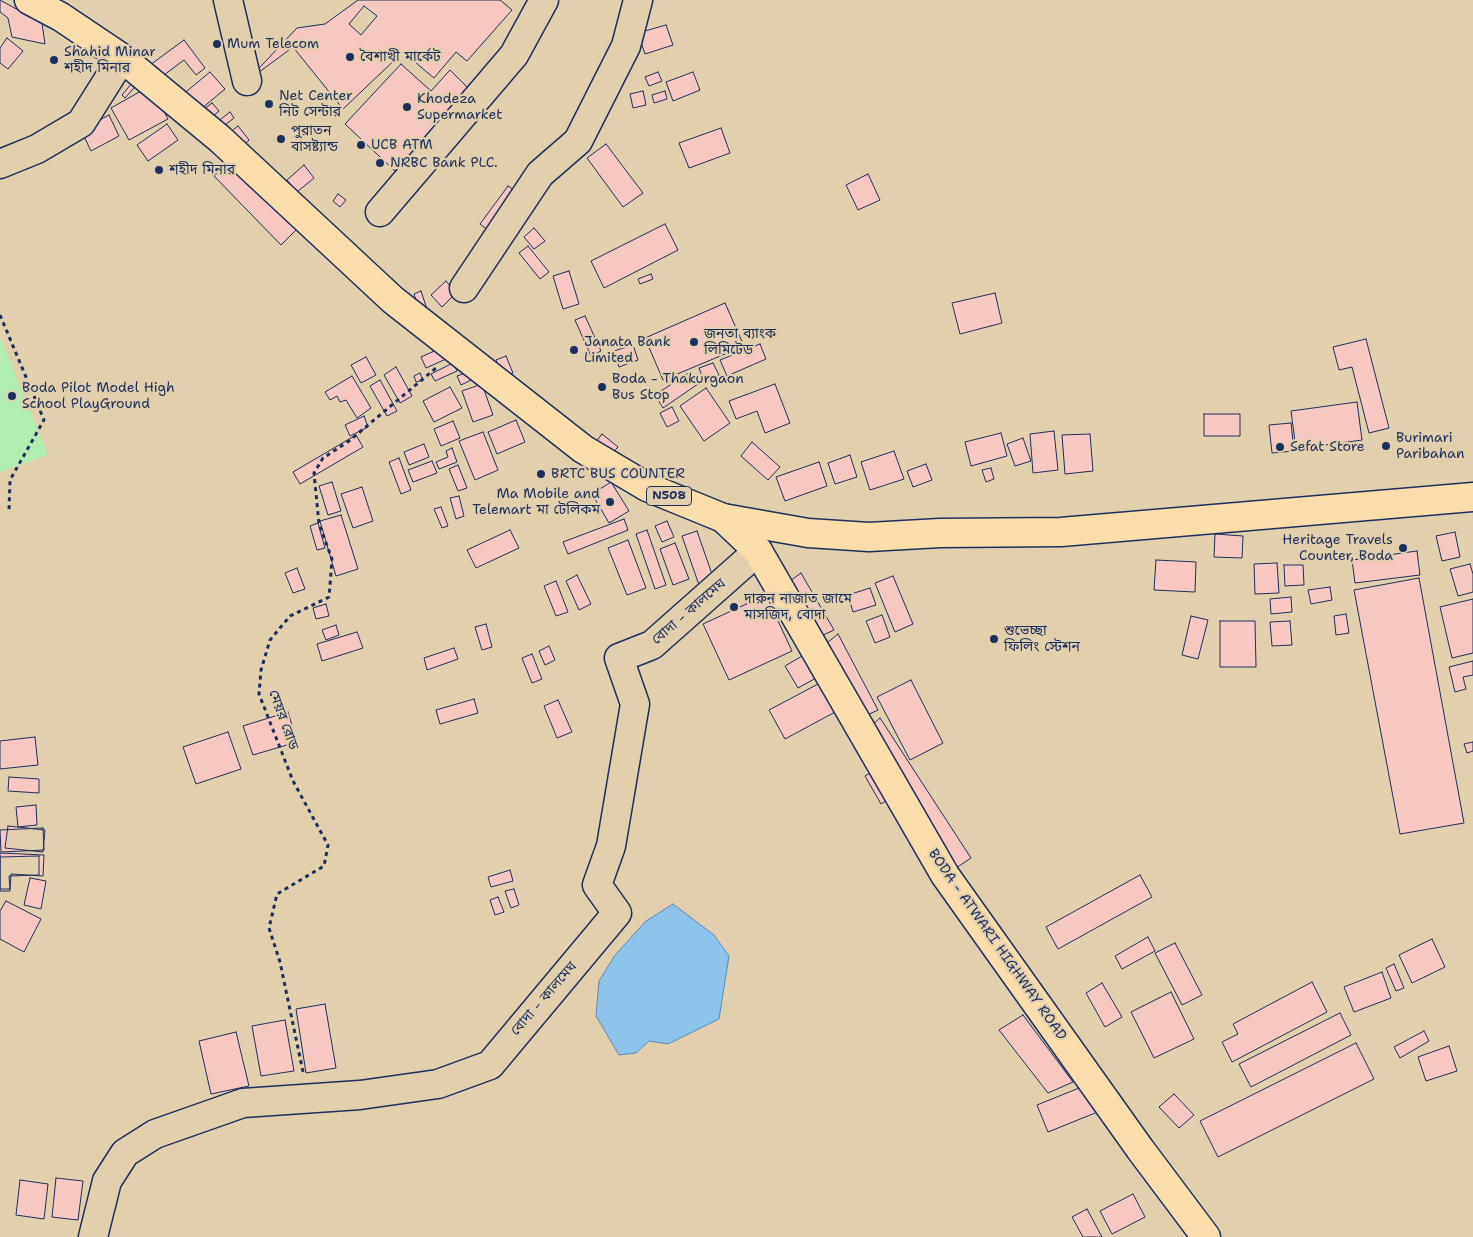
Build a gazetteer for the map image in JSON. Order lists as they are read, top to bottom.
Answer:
{
  "streets": {
    "main road": ["N508", "BODA - ATWARI HIGHWAY ROAD"],
    "street": ["বোদা - কালমেঘ"],
    "path": ["মেয়র রোড"]
  },
  "crossings": [
    ["N508", "মেয়র রোড"],
    ["N508", "BODA - ATWARI HIGHWAY ROAD"],
    ["বোদা - কালমেঘ", "মেয়র রোড"],
    ["বোদা - কালমেঘ", "BODA - ATWARI HIGHWAY ROAD"]
  ],
  "places": [
    "Mum Telecom",
    "বৈশাখী মার্কেট",
    "Shahid Minar শহীদ মিনার",
    "Net Center নিট সেন্টার",
    "Khodeza Supermarket",
    "পুরাতন বাসষ্ট্যান্ড",
    "UCB ATM",
    "NRBC Bank PLC.",
    "শহীদ মিনার",
    "জনতা ব্যাংক লিমিটেড",
    "Janata Bank Limited",
    "Boda - Thakurgaon Bus Stop",
    "Boda Pilot Model High School PlayGround",
    "Burimari Paribahan",
    "Sefat Store",
    "BRTC BUS COUNTER",
    "Ma Mobile and Telemart মা টেলিকম",
    "Heritage Travels Counter, Boda",
    "দারুন নাজাত জামে মাসজিদ, বোদা",
    "শুভেচ্ছা ফিলিং স্টেশন"
  ]
}
